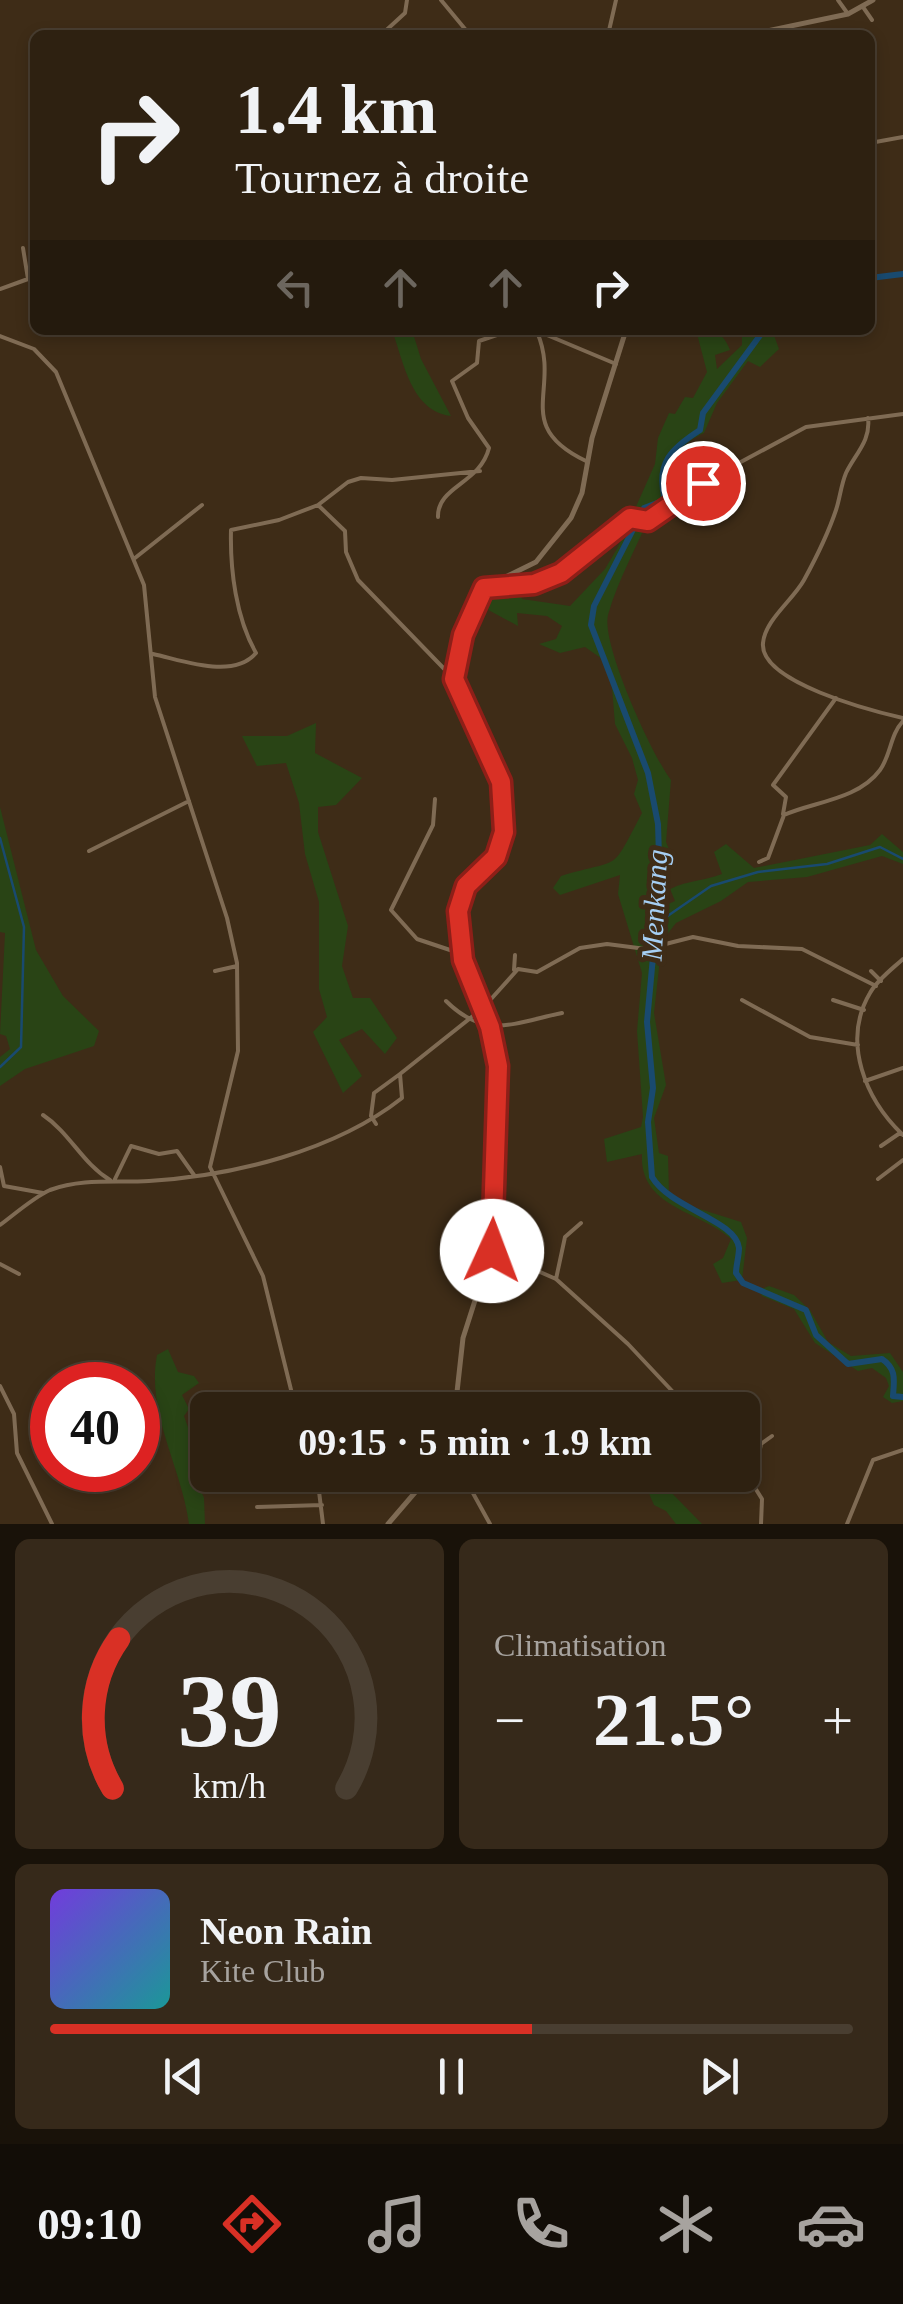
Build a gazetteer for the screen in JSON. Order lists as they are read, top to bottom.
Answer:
{
  "water": ["Menkang"],
  "page": {
    "turn": ["1.4 km", "Tournez à droite"],
    "limit": "40",
    "trip": "09:15 · 5 min · 1.9 km",
    "tile": "Climatisation",
    "heat": ["−", "21.5°", "+"],
    "song": ["Neon Rain", "Kite Club"],
    "tabs": "09:10",
    "gauge": ["39", "km/h"]
  }
}
